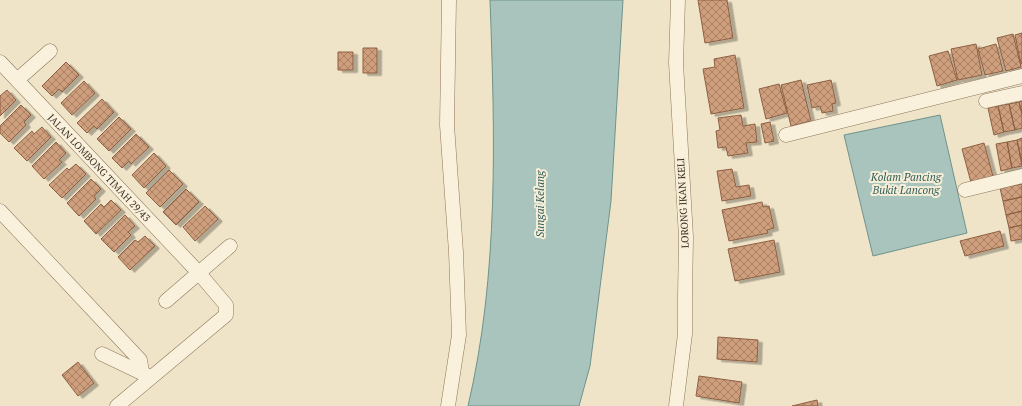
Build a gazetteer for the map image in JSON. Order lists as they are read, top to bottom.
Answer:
{
  "streets": {
    "street": ["JALAN LOMBONG TIMAH 29/43", "LORONG IKAN KELI"]
  },
  "water": ["Kolam Pancing Bukit Lancong", "Sungai Kelang"]
}
